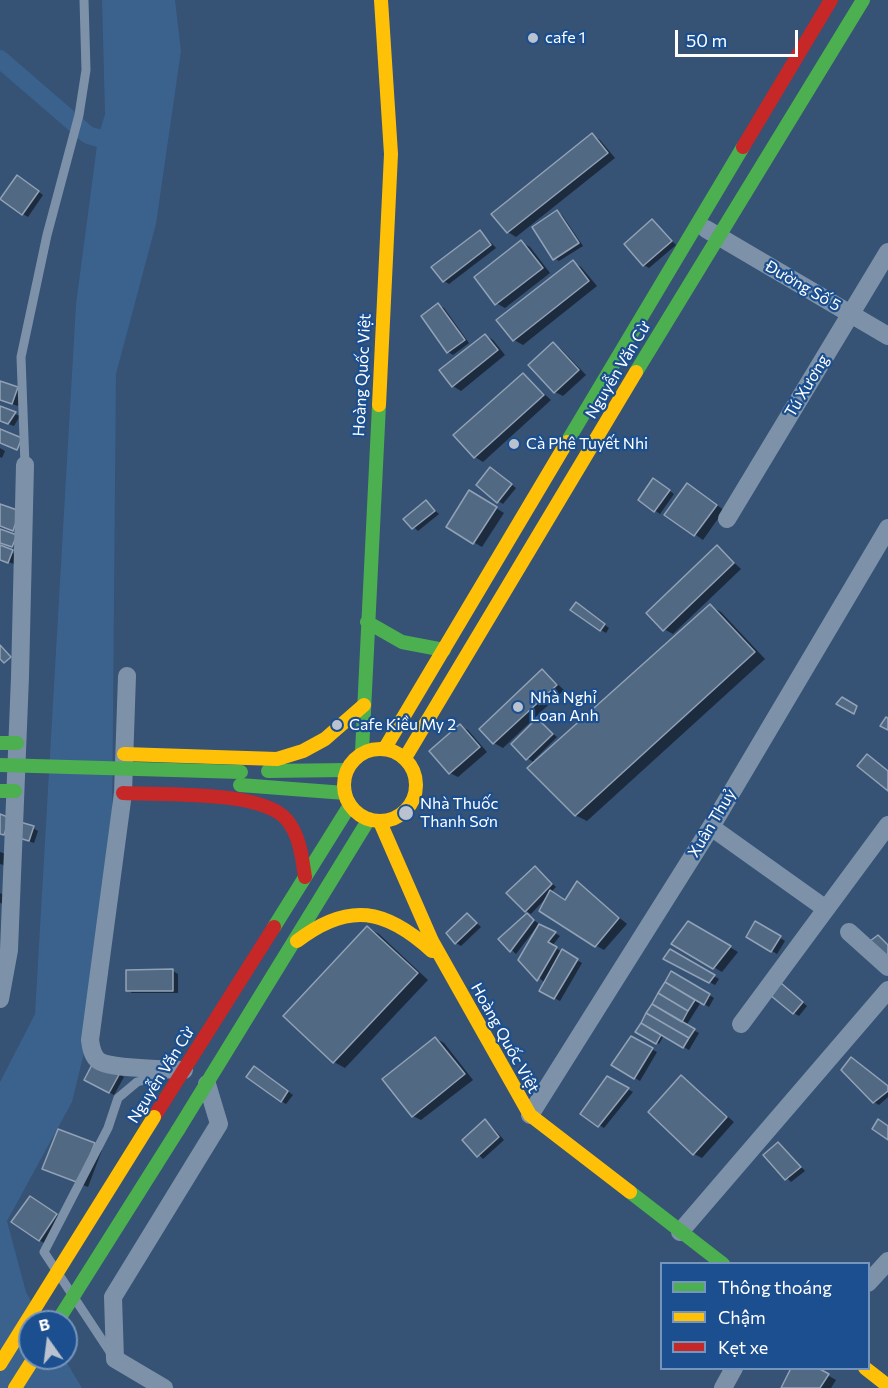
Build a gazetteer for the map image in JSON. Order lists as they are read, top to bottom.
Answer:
{
  "streets": {
    "main road": ["Nguyễn Văn Cừ", "Hoàng Quốc Việt"],
    "street": ["Đường Số 5", "Tú Xương", "Xuân Thuỷ"]
  },
  "crossings": [
    ["Đường Số 5", "Nguyễn Văn Cừ"],
    ["Đường Số 5", "Tú Xương"],
    ["Nguyễn Văn Cừ", "Hoàng Quốc Việt"],
    ["Hoàng Quốc Việt", "Xuân Thuỷ"]
  ],
  "places": [
    "cafe 1",
    "Cà Phê Tuyết Nhi",
    "Nhà Nghỉ Loan Anh",
    "Cafe Kiều My 2",
    "Nhà Thuốc Thanh Sơn"
  ],
  "legend": ["Thông thoáng", "Chậm", "Kẹt xe"],
  "scale_bar": "50 m",
  "north": "top"
}
